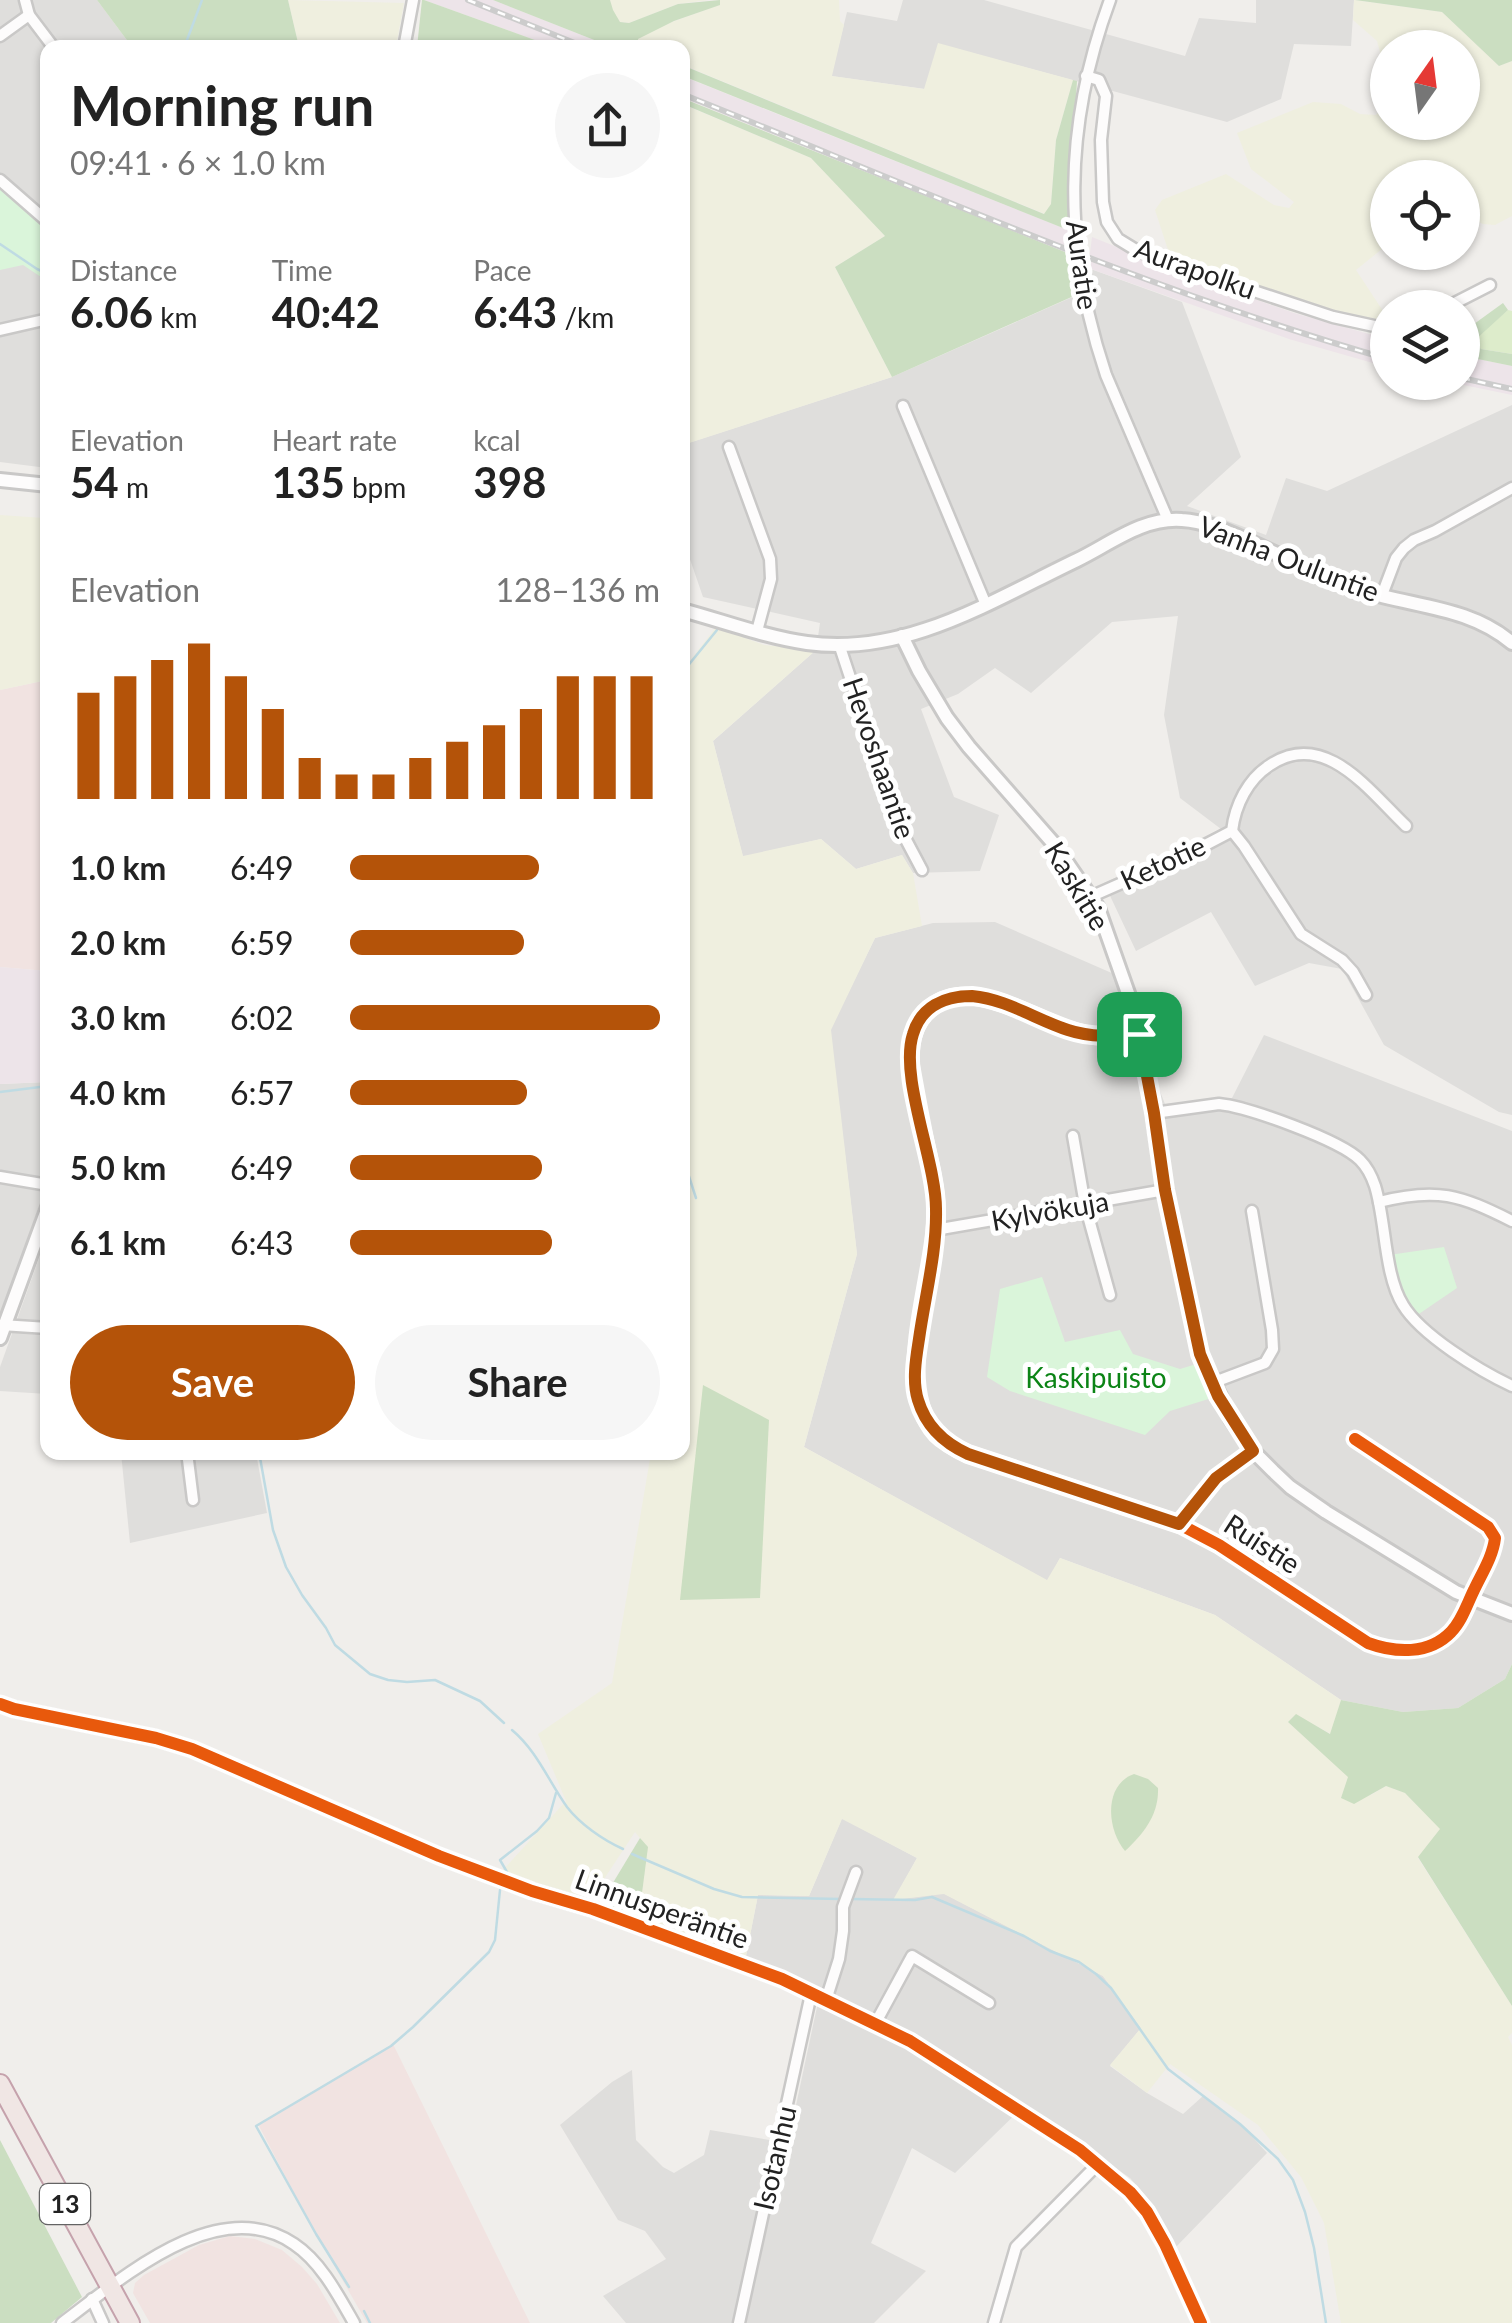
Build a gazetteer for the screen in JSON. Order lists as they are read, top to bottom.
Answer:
{
  "streets": {
    "highway": ["13"],
    "street": [
      "Auratie",
      "Aurapolku",
      "Vanha Ouluntie",
      "Hevoshaantie",
      "Ketotie",
      "Kaskitie",
      "Kylvökuja",
      "Ruistie",
      "Linnusperäntie",
      "Isotanhu"
    ]
  },
  "crossings": [
    ["Auratie", "Aurapolku"],
    ["Auratie", "Vanha Ouluntie"],
    ["Vanha Ouluntie", "Hevoshaantie"],
    ["Vanha Ouluntie", "Kaskitie"],
    ["Ketotie", "Kaskitie"],
    ["Kaskitie", "Kylvökuja"],
    ["Kaskitie", "Ruistie"],
    ["Kylvökuja", "Ruistie"],
    ["Linnusperäntie", "Isotanhu"]
  ],
  "parks": ["Kaskipuisto"],
  "north": "top",
  "page": {
    "heading": ["Morning run", "09:41 · 6 × 1.0 km"],
    "stats": [
      ["Distance", "6.06 km"],
      ["Time", "40:42"],
      ["Pace", "6:43 /km"],
      ["Elevation", "54 m"],
      ["Heart rate", "135 bpm"],
      ["kcal", "398"]
    ],
    "chart": ["Elevation", "128–136 m"],
    "list": [
      {
        "name": "1.0 km",
        "note": "6:49"
      },
      {
        "name": "2.0 km",
        "note": "6:59"
      },
      {
        "name": "3.0 km",
        "note": "6:02"
      },
      {
        "name": "4.0 km",
        "note": "6:57"
      },
      {
        "name": "5.0 km",
        "note": "6:49"
      },
      {
        "name": "6.1 km",
        "note": "6:43"
      }
    ],
    "buttons": ["Save", "Share"]
  }
}
